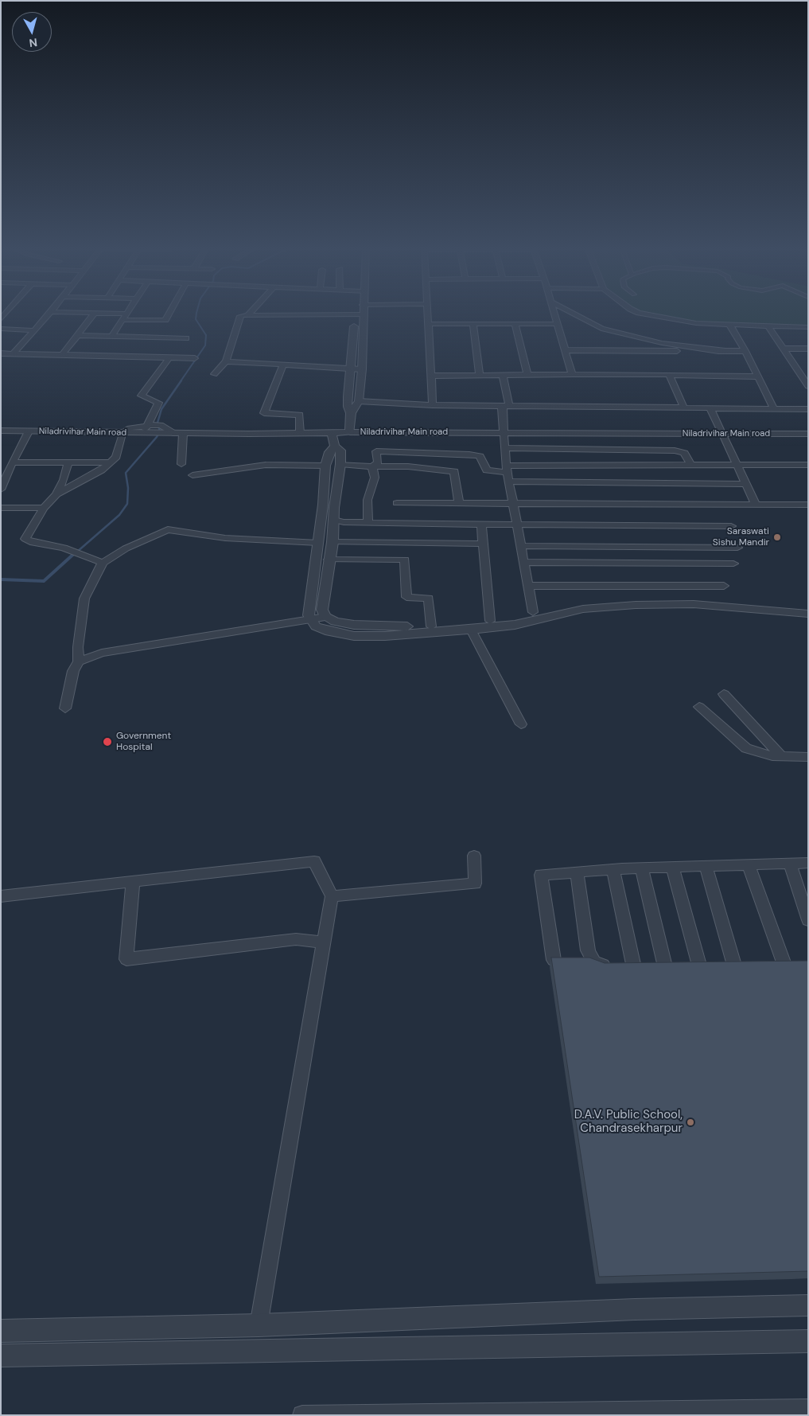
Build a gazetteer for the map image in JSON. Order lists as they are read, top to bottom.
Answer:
{
  "streets": {
    "street": ["Niladrivihar Main road"]
  },
  "places": ["Saraswati Sishu Mandir", "Government Hospital", "D.A.V. Public School, Chandrasekharpur"],
  "north": "bottom"
}
